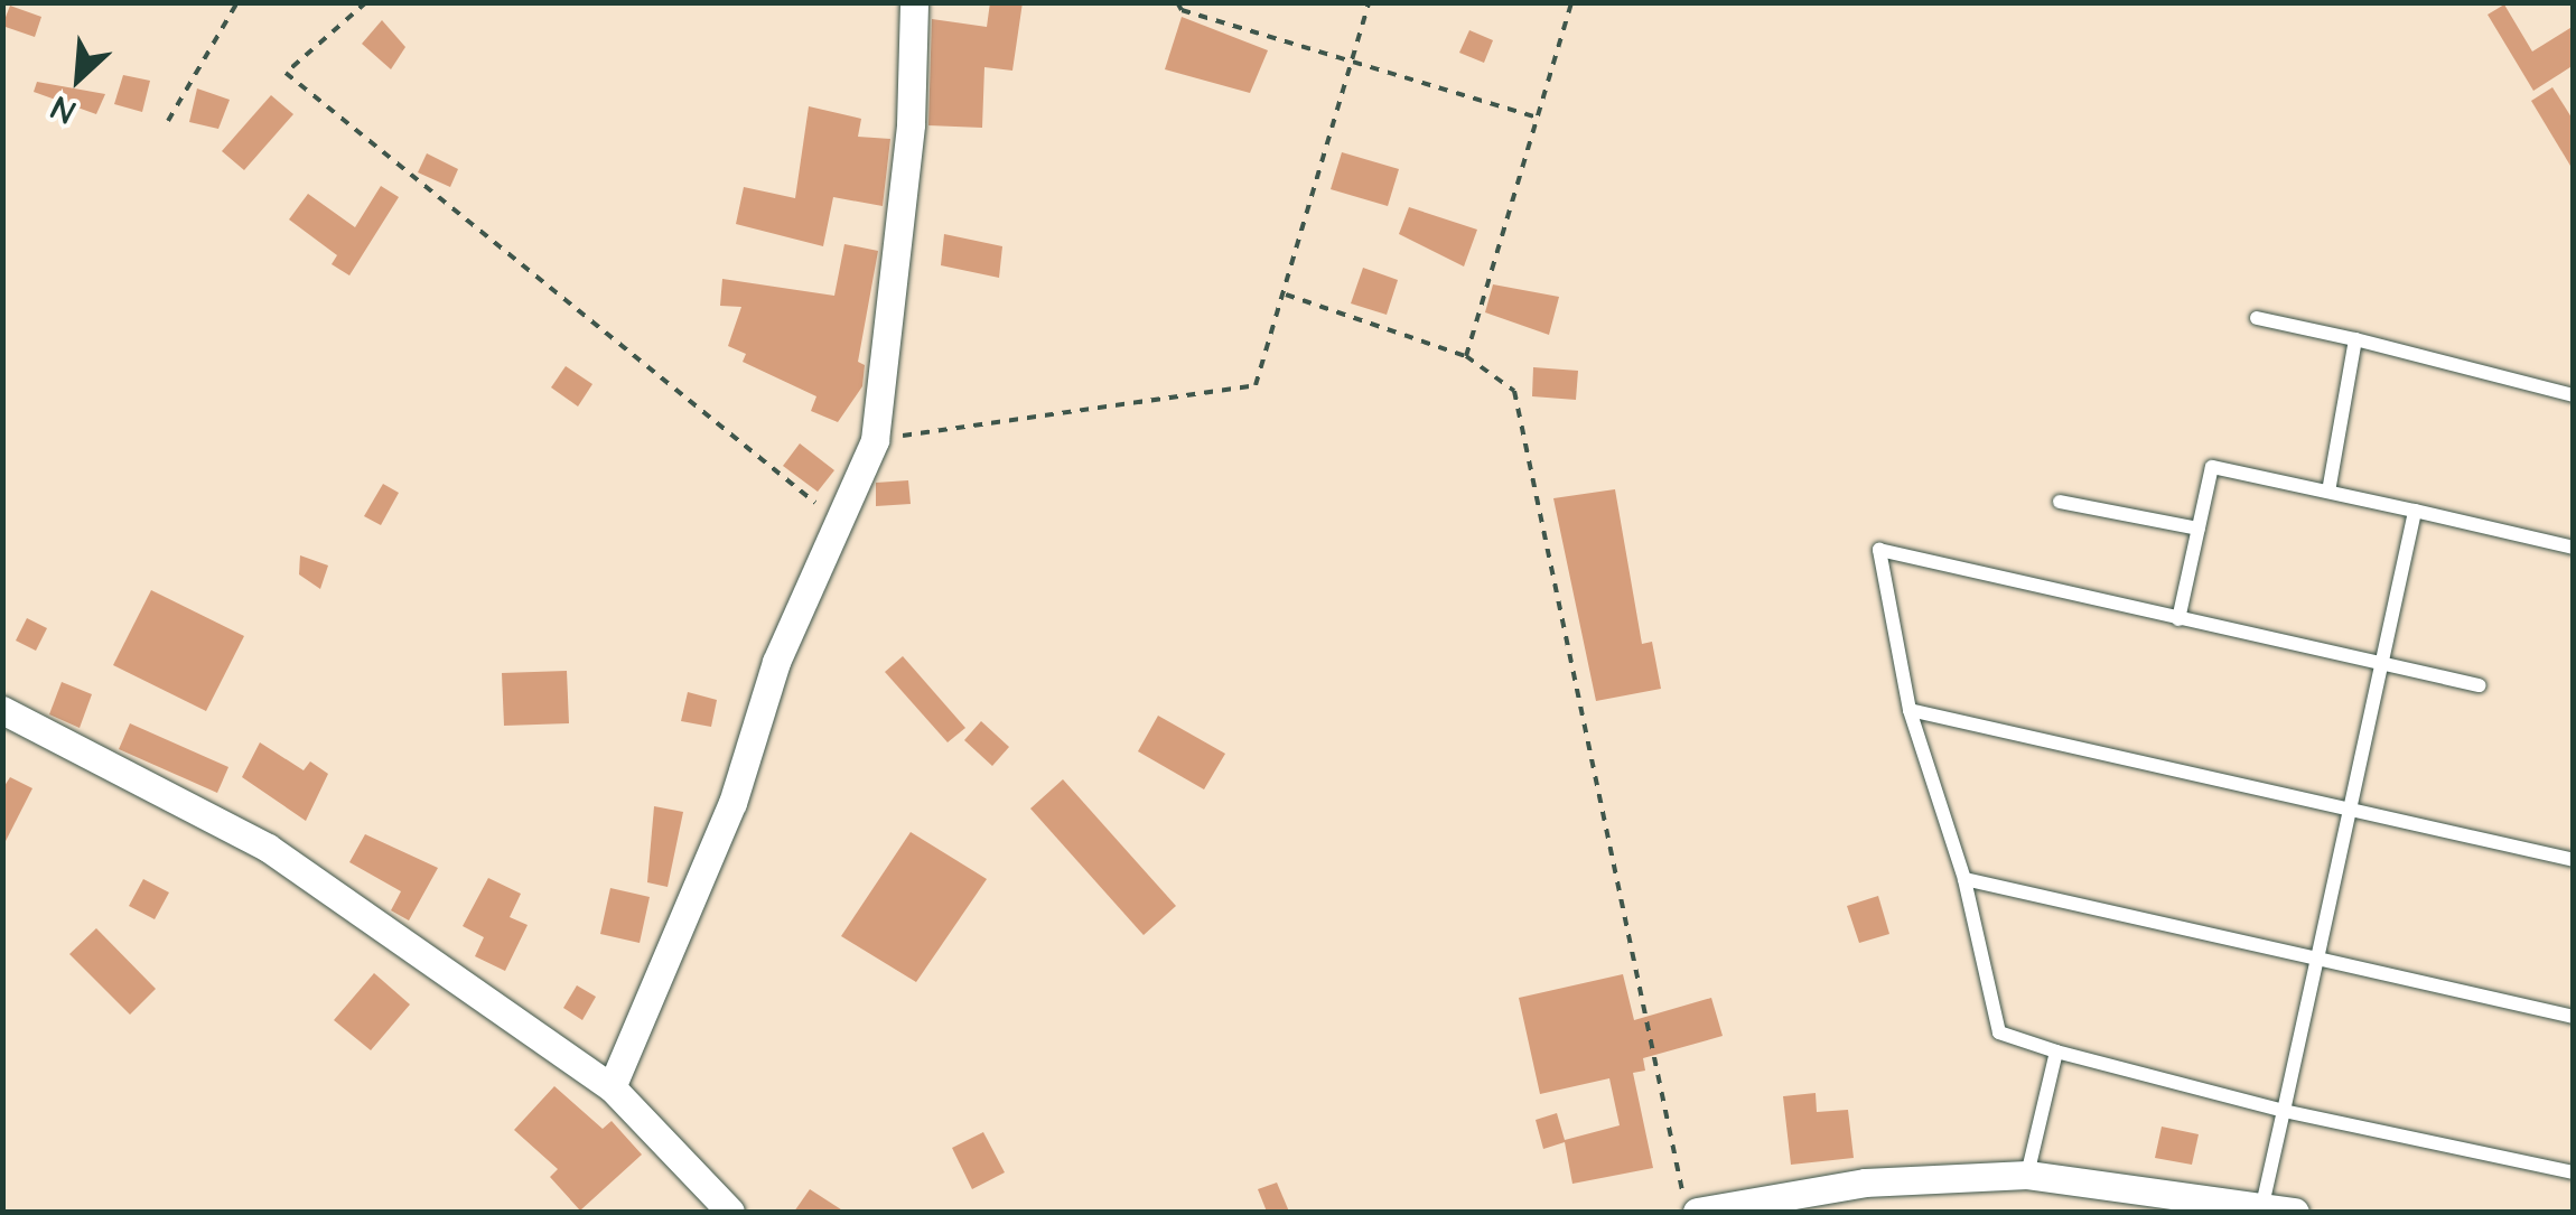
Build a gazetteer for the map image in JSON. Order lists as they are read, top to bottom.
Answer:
{
  "north": "bottom left"
}
